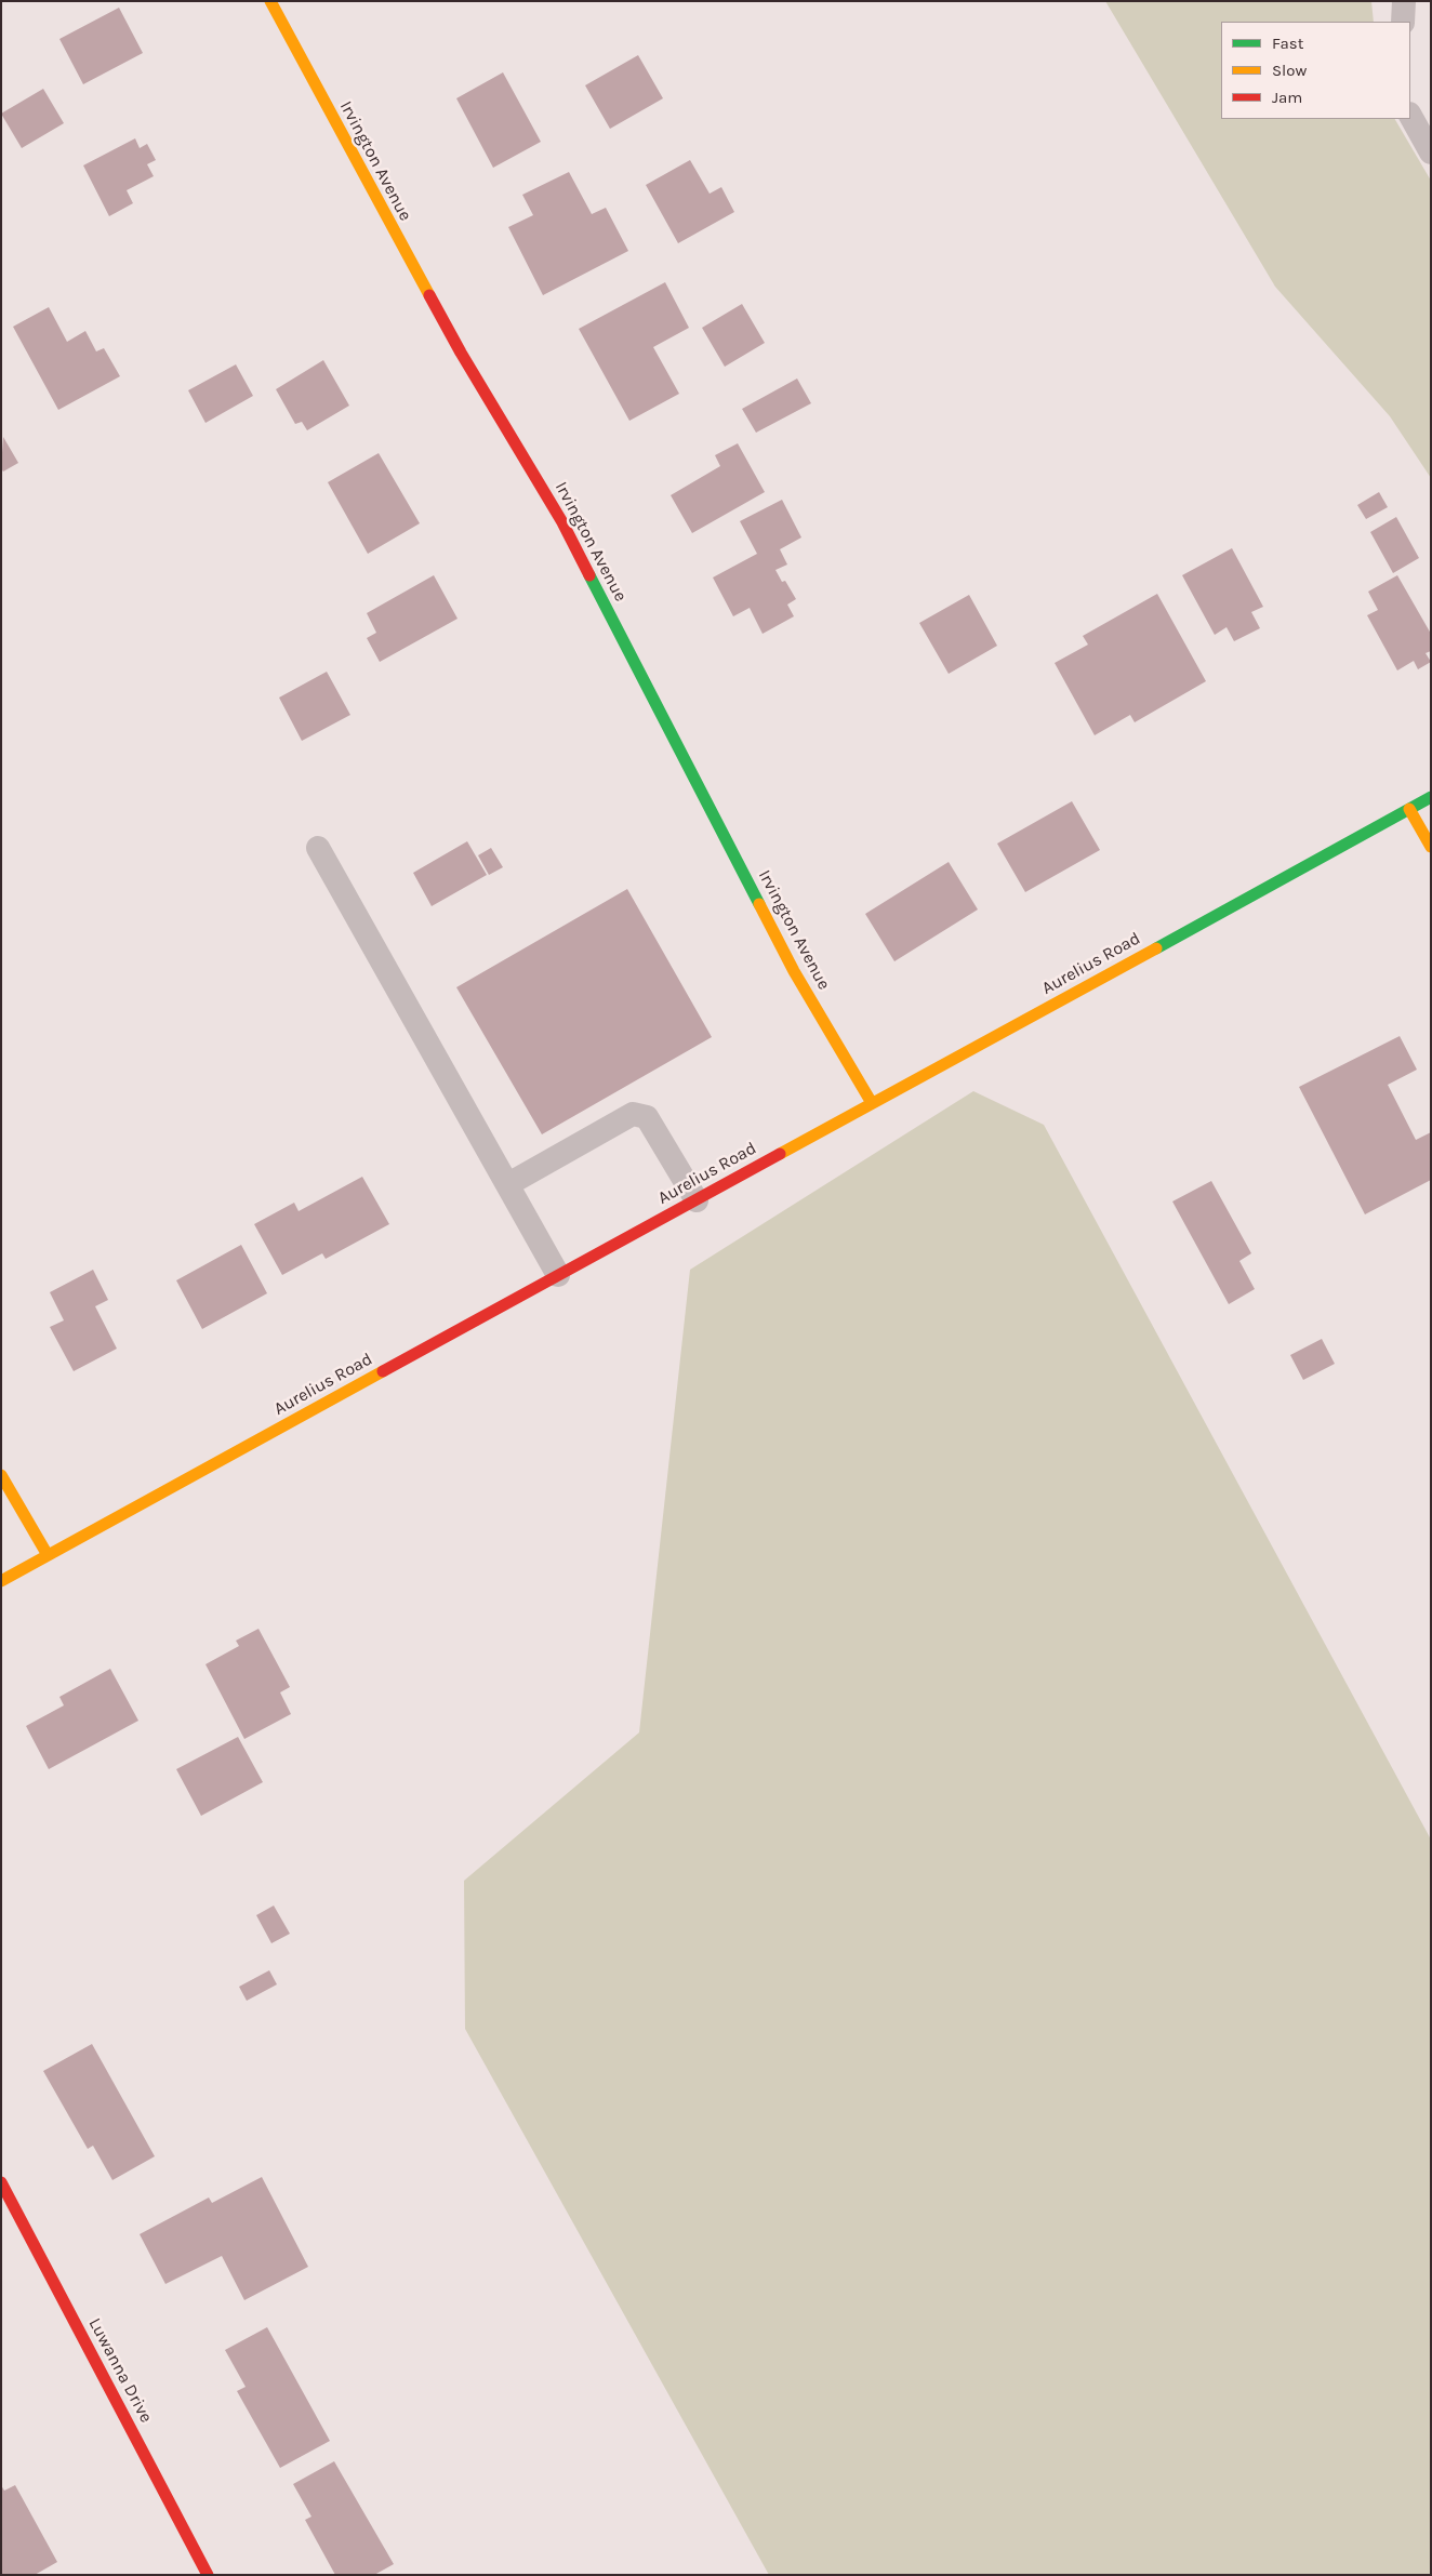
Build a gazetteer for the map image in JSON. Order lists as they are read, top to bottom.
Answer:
{
  "streets": {
    "street": ["Irvington Avenue", "Aurelius Road", "Luwanna Drive"]
  },
  "crossings": [
    ["Irvington Avenue", "Aurelius Road"]
  ],
  "legend": ["Fast", "Slow", "Jam"]
}
